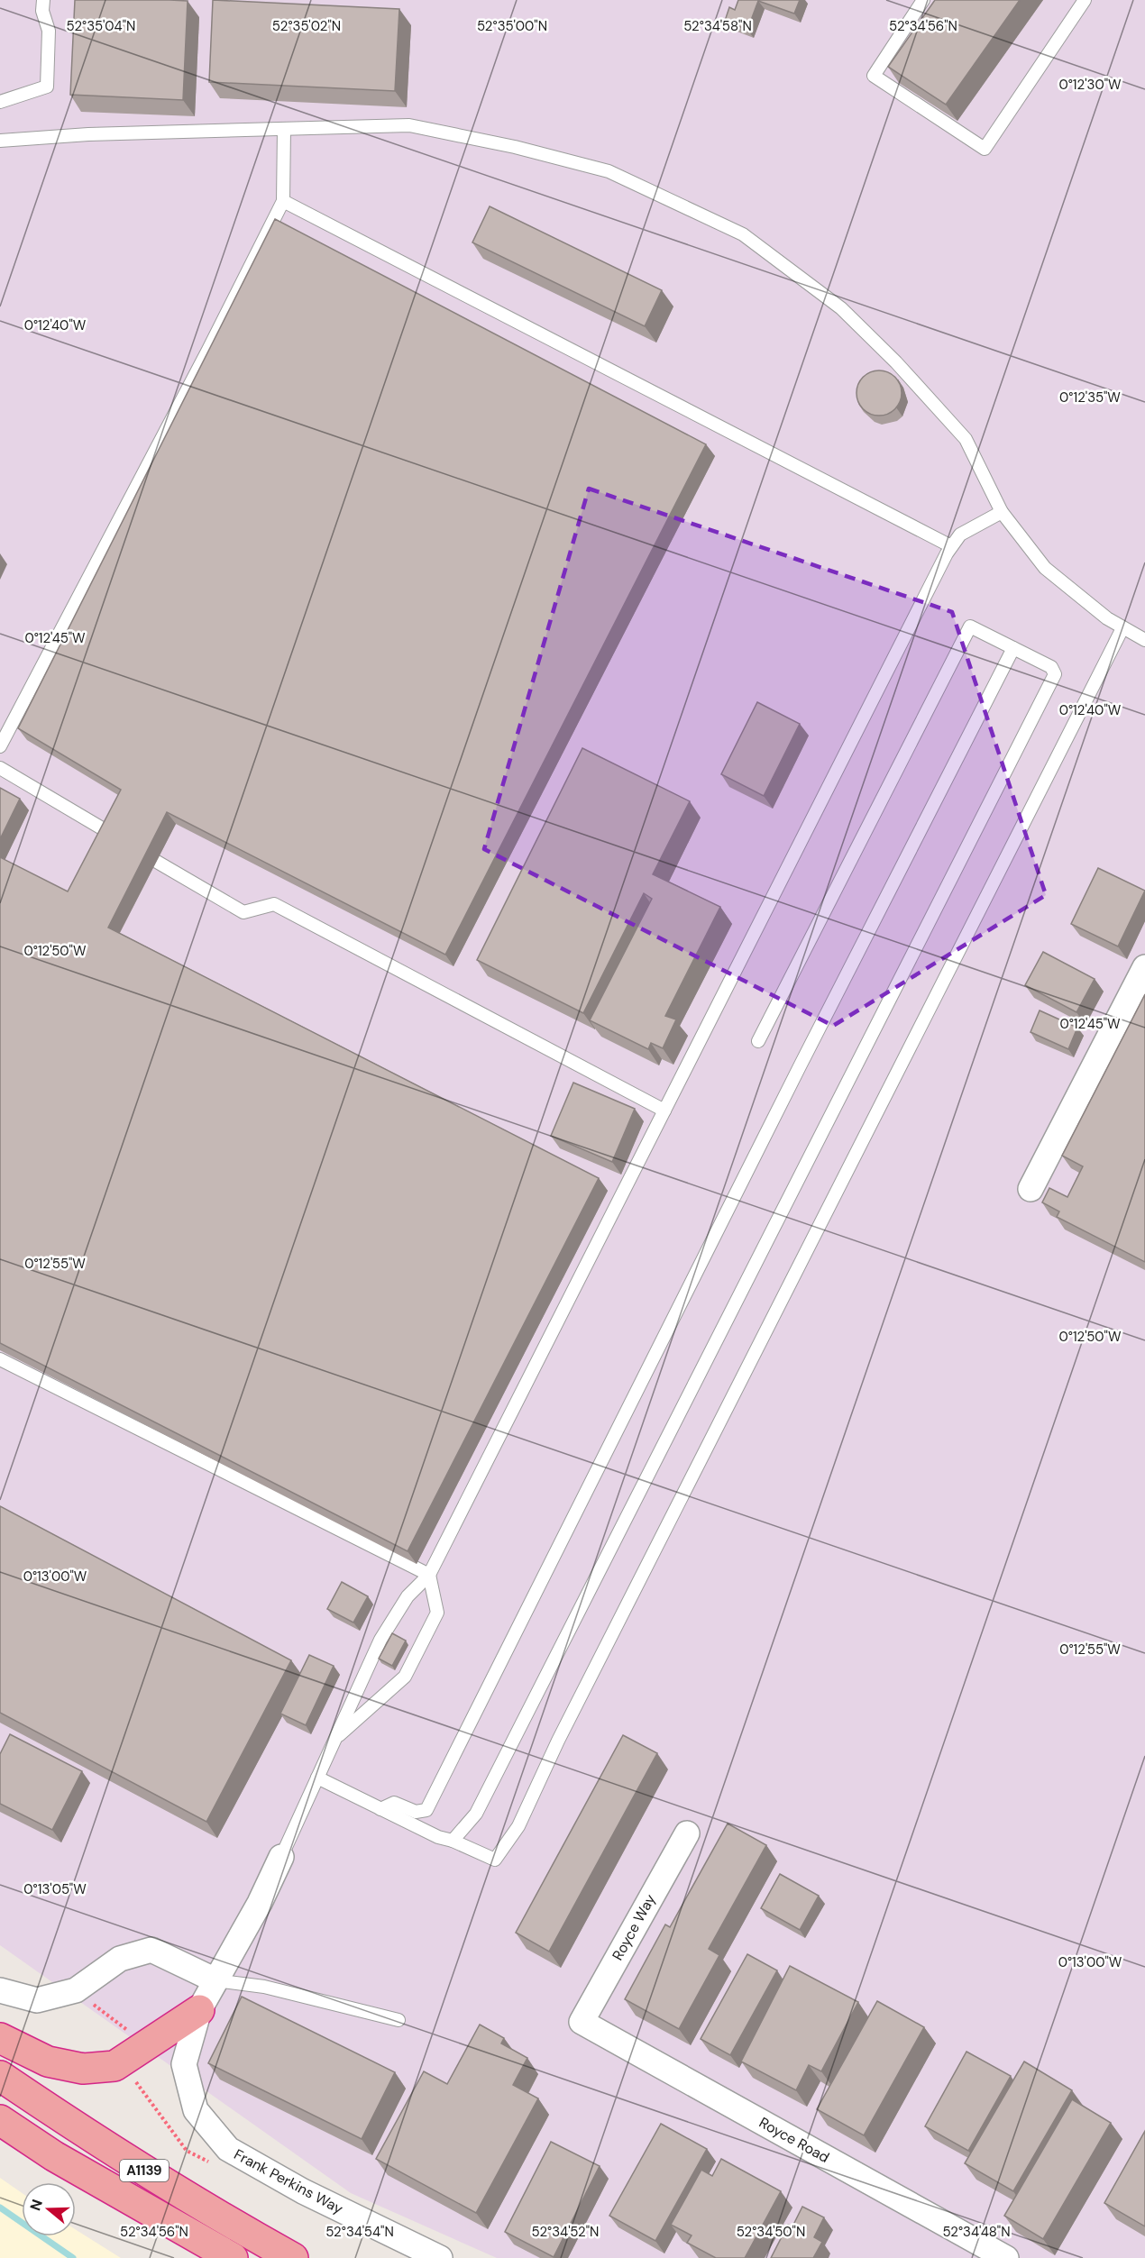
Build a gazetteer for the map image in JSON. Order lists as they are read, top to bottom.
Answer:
{
  "streets": {
    "highway": ["A1139"],
    "street": ["Royce Way", "Royce Road", "Frank Perkins Way"]
  },
  "crossings": [
    ["Royce Way", "Royce Road"]
  ],
  "north": "left",
  "coordinates": [
    "52°35'04\"N",
    "52°35'02\"N",
    "52°35'00\"N",
    "52°34'58\"N",
    "52°34'56\"N",
    "0°12'30\"W",
    "0°12'40\"W",
    "0°12'35\"W",
    "0°12'45\"W",
    "0°12'50\"W",
    "0°12'55\"W",
    "0°13'00\"W",
    "0°13'05\"W",
    "52°34'54\"N",
    "52°34'52\"N",
    "52°34'50\"N",
    "52°34'48\"N"
  ]
}
